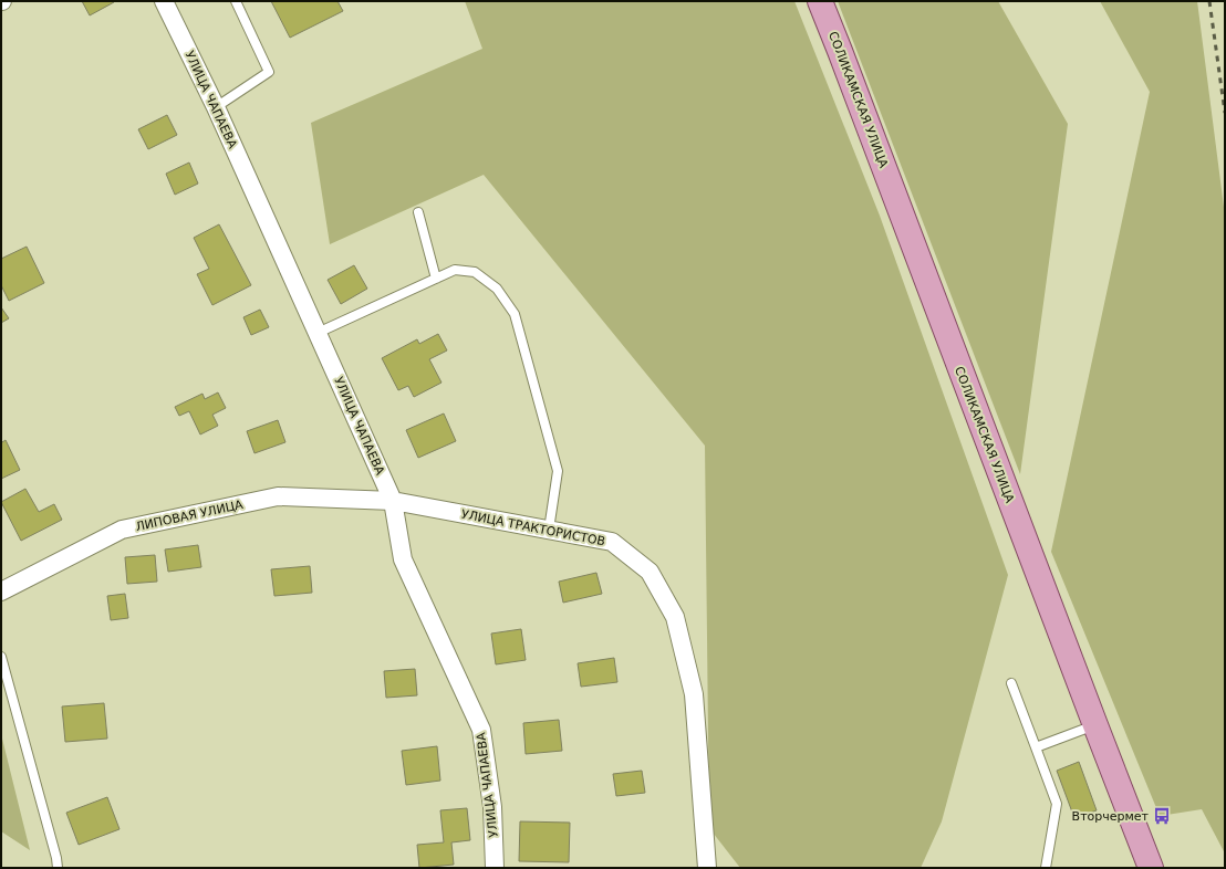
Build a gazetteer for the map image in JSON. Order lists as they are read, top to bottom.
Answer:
{
  "streets": {
    "main road": ["СОЛИКАМСКАЯ УЛИЦА"],
    "street": ["УЛИЦА ЧАПАЕВА", "ЛИПОВАЯ УЛИЦА", "УЛИЦА ТРАКТОРИСТОВ"]
  },
  "crossings": [
    ["УЛИЦА ЧАПАЕВА", "ЛИПОВАЯ УЛИЦА"],
    ["УЛИЦА ЧАПАЕВА", "УЛИЦА ТРАКТОРИСТОВ"],
    ["ЛИПОВАЯ УЛИЦА", "УЛИЦА ТРАКТОРИСТОВ"]
  ],
  "places": {
    "bus stop": ["Вторчермет"]
  }
}
